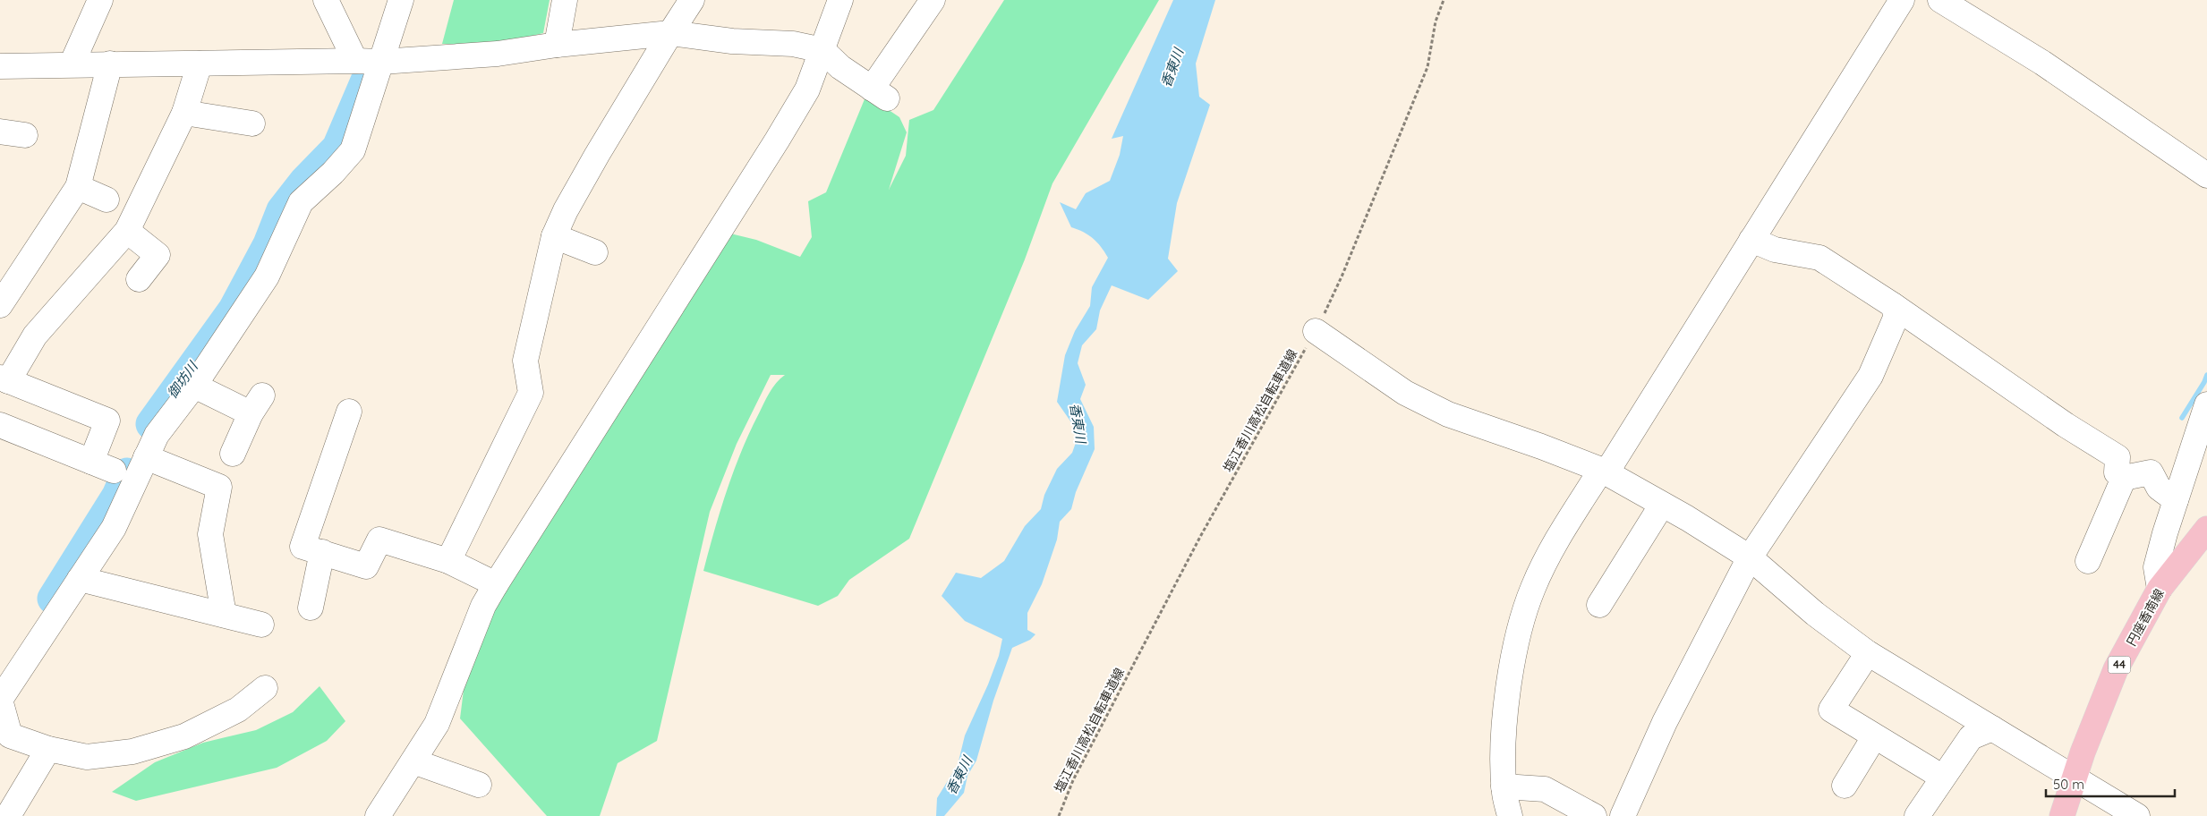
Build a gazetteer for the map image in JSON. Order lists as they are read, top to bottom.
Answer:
{
  "streets": {
    "main road": ["円座香南線", "44"],
    "path": ["塩江香川高松自転車道線"]
  },
  "water": ["香東川", "御坊川"],
  "scale_bar": "50 m"
}
